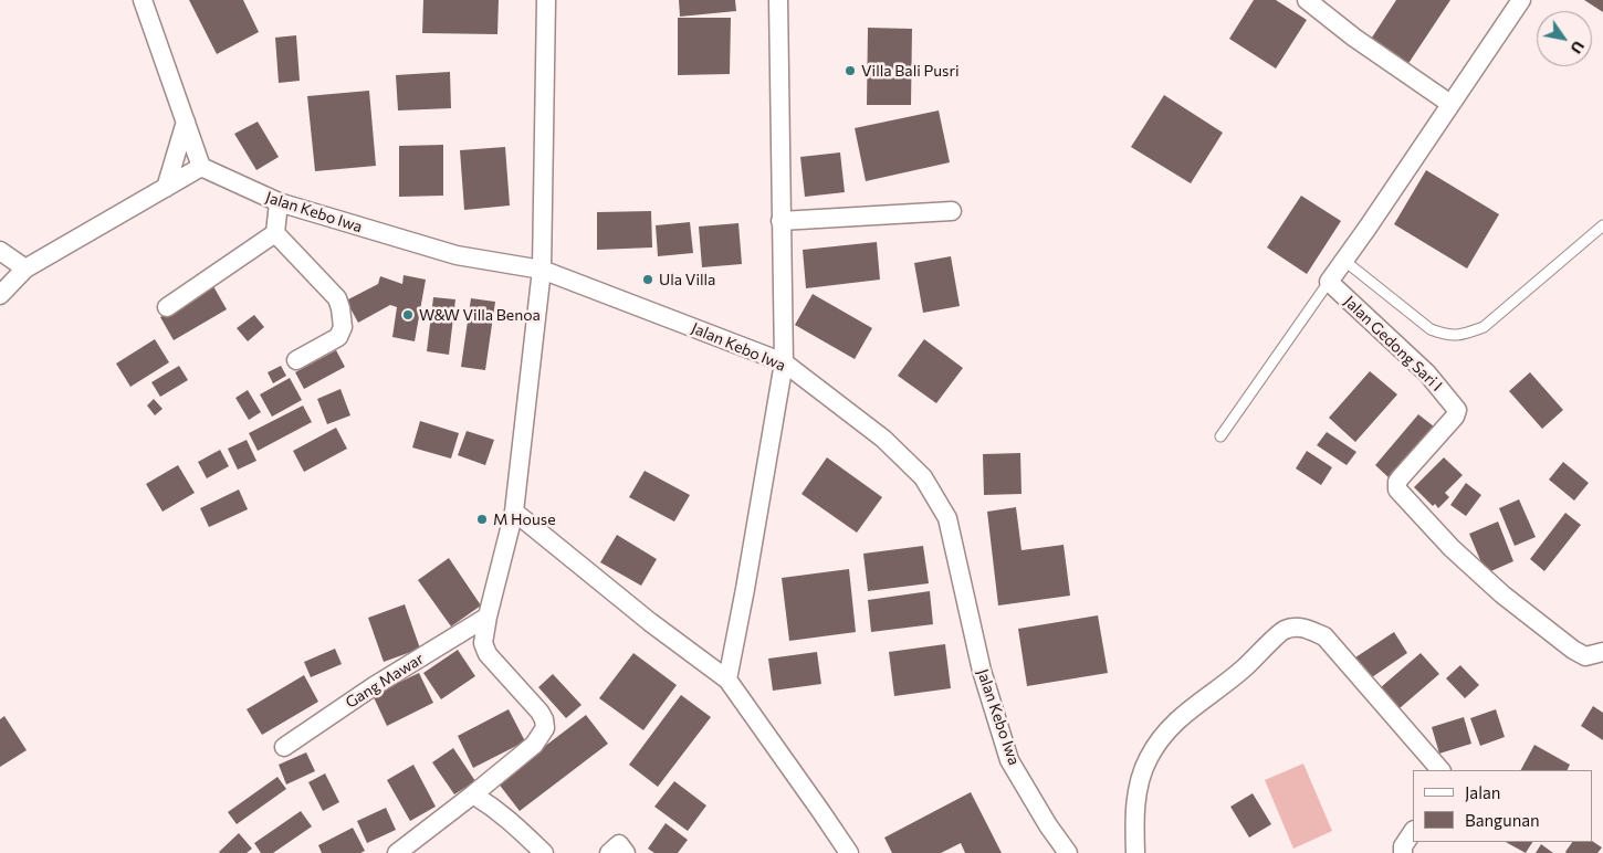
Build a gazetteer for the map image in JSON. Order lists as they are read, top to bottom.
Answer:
{
  "streets": {
    "street": ["Jalan Kebo Iwa", "Jalan Gedong Sari I", "Gang Mawar"]
  },
  "places": [
    "Villa Bali Pusri",
    "Ula Villa",
    "W&W Villa Benoa",
    "M House"
  ],
  "legend": ["Jalan", "Bangunan"],
  "north": "bottom right"
}
